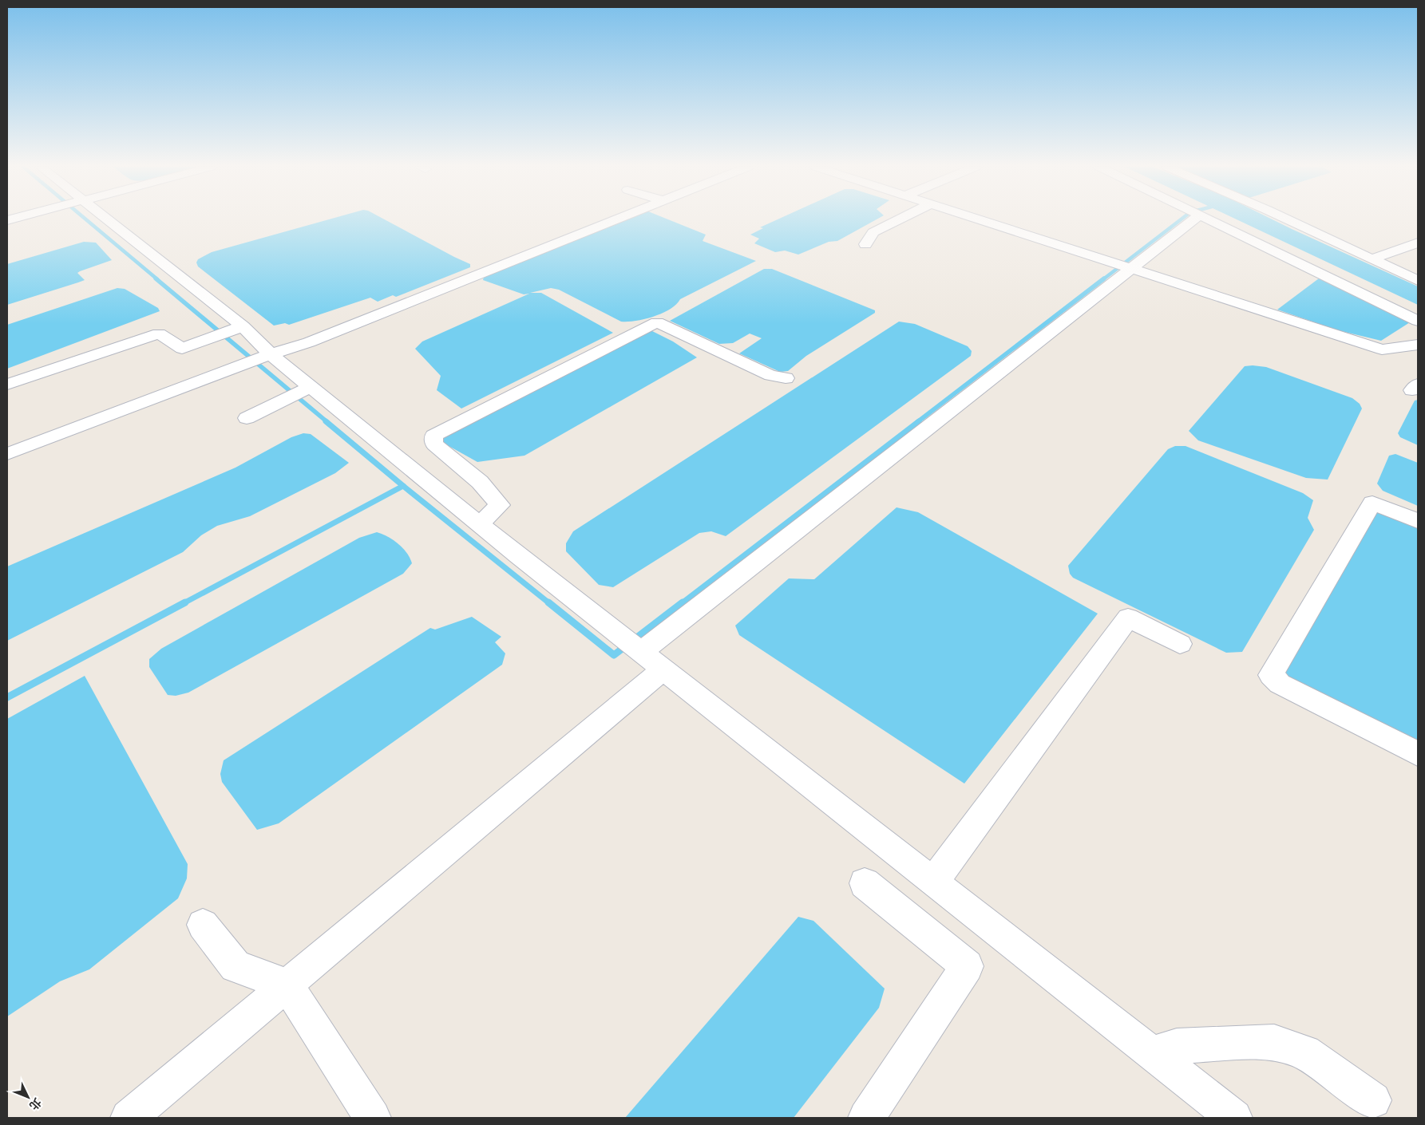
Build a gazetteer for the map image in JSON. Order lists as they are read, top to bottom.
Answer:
{
  "north": "bottom right"
}
